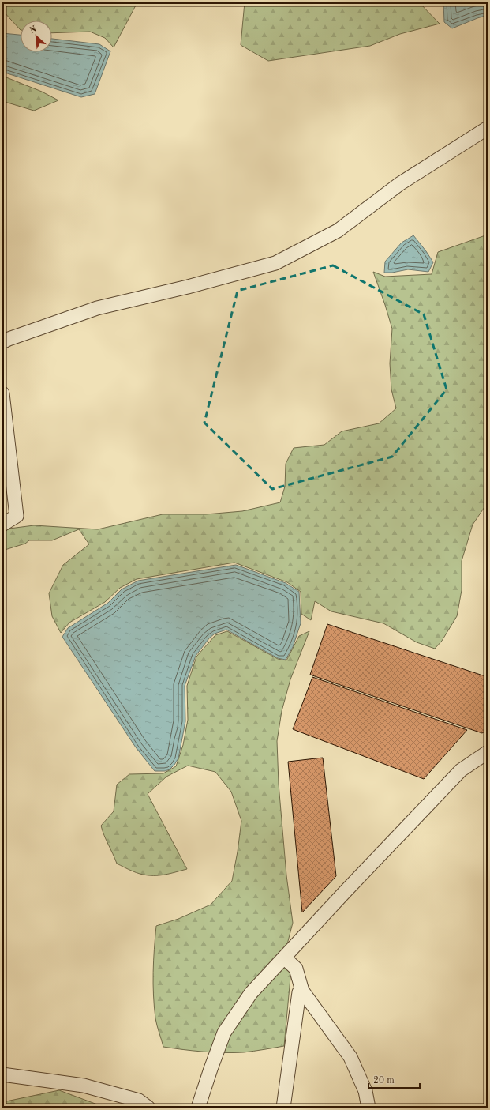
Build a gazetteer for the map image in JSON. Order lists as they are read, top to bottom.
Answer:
{
  "scale_bar": "20 m",
  "north": "top left"
}
